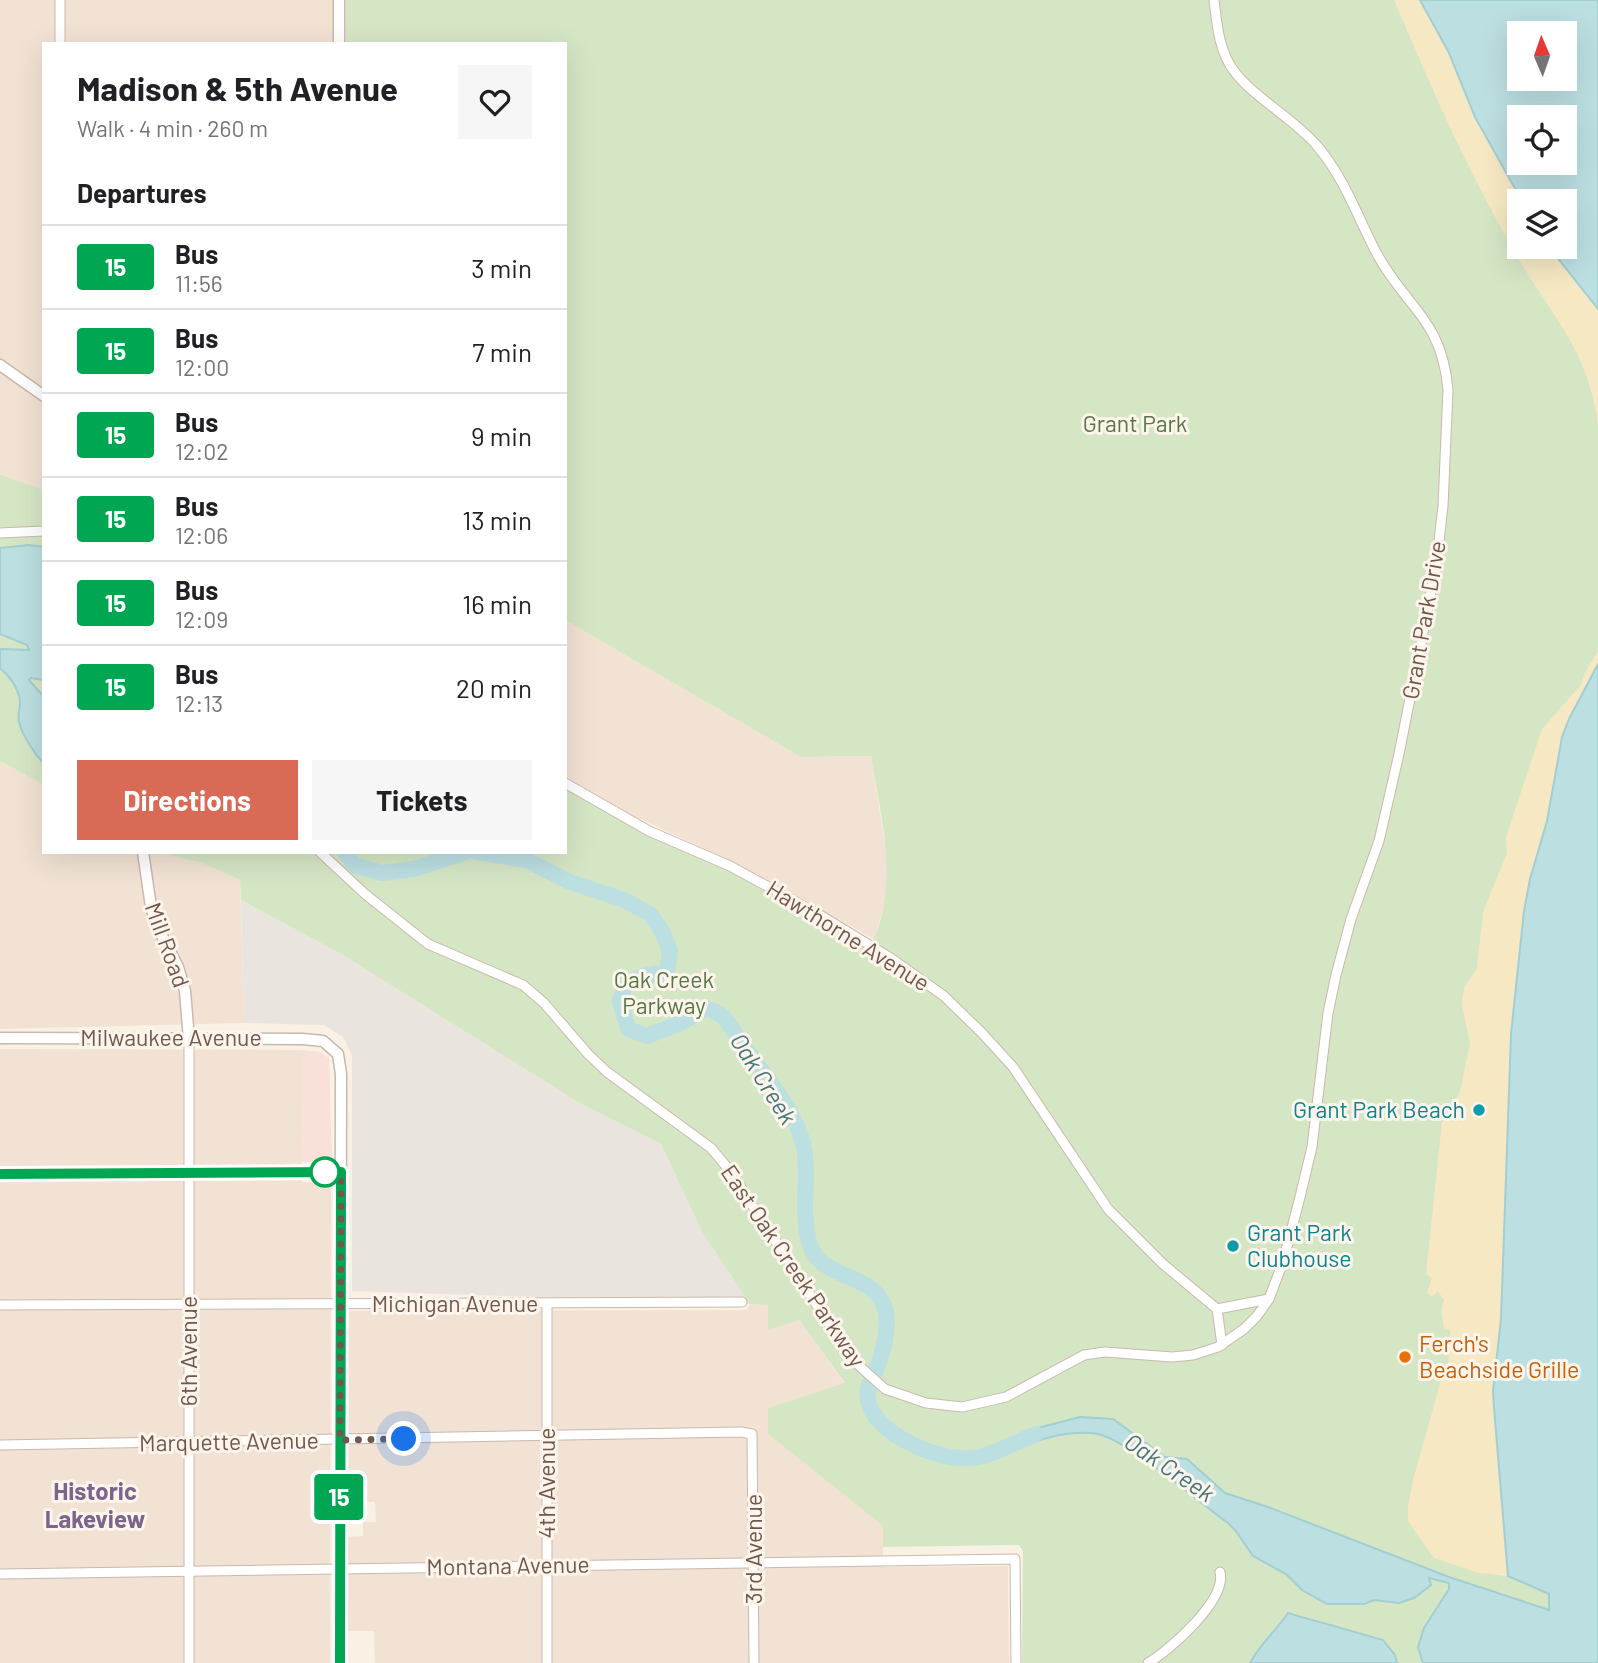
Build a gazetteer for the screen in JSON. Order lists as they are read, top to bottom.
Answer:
{
  "streets": {
    "street": [
      "Grant Park Drive",
      "Hawthorne Avenue",
      "Mill Road",
      "Milwaukee Avenue",
      "East Oak Creek Parkway",
      "Michigan Avenue",
      "6th Avenue",
      "Marquette Avenue",
      "4th Avenue",
      "3rd Avenue",
      "Montana Avenue"
    ]
  },
  "crossings": [
    ["Grant Park Drive", "East Oak Creek Parkway"],
    ["Mill Road", "Milwaukee Avenue"],
    ["Mill Road", "6th Avenue"],
    ["Milwaukee Avenue", "6th Avenue"],
    ["Michigan Avenue", "6th Avenue"],
    ["Michigan Avenue", "4th Avenue"],
    ["6th Avenue", "Marquette Avenue"],
    ["6th Avenue", "Montana Avenue"],
    ["Marquette Avenue", "4th Avenue"],
    ["Marquette Avenue", "3rd Avenue"],
    ["4th Avenue", "Montana Avenue"],
    ["3rd Avenue", "Montana Avenue"]
  ],
  "districts": ["Historic Lakeview"],
  "water": ["Oak Creek"],
  "parks": ["Grant Park", "Oak Creek Parkway"],
  "places": ["Grant Park Beach", "Grant Park Clubhouse", "Ferch's Beachside Grille"],
  "lines": ["bus line 15"],
  "north": "top",
  "page": {
    "on_map": "15",
    "heading": [
      ["Madison & 5th Avenue", "Walk · 4 min · 260 m"],
      "Departures"
    ],
    "list": [
      {
        "mark": "15",
        "name": "Bus",
        "note": "11:56",
        "value": "3 min"
      },
      {
        "mark": "15",
        "name": "Bus",
        "note": "12:00",
        "value": "7 min"
      },
      {
        "mark": "15",
        "name": "Bus",
        "note": "12:02",
        "value": "9 min"
      },
      {
        "mark": "15",
        "name": "Bus",
        "note": "12:06",
        "value": "13 min"
      },
      {
        "mark": "15",
        "name": "Bus",
        "note": "12:09",
        "value": "16 min"
      },
      {
        "mark": "15",
        "name": "Bus",
        "note": "12:13",
        "value": "20 min"
      }
    ],
    "buttons": ["Directions", "Tickets"]
  }
}
